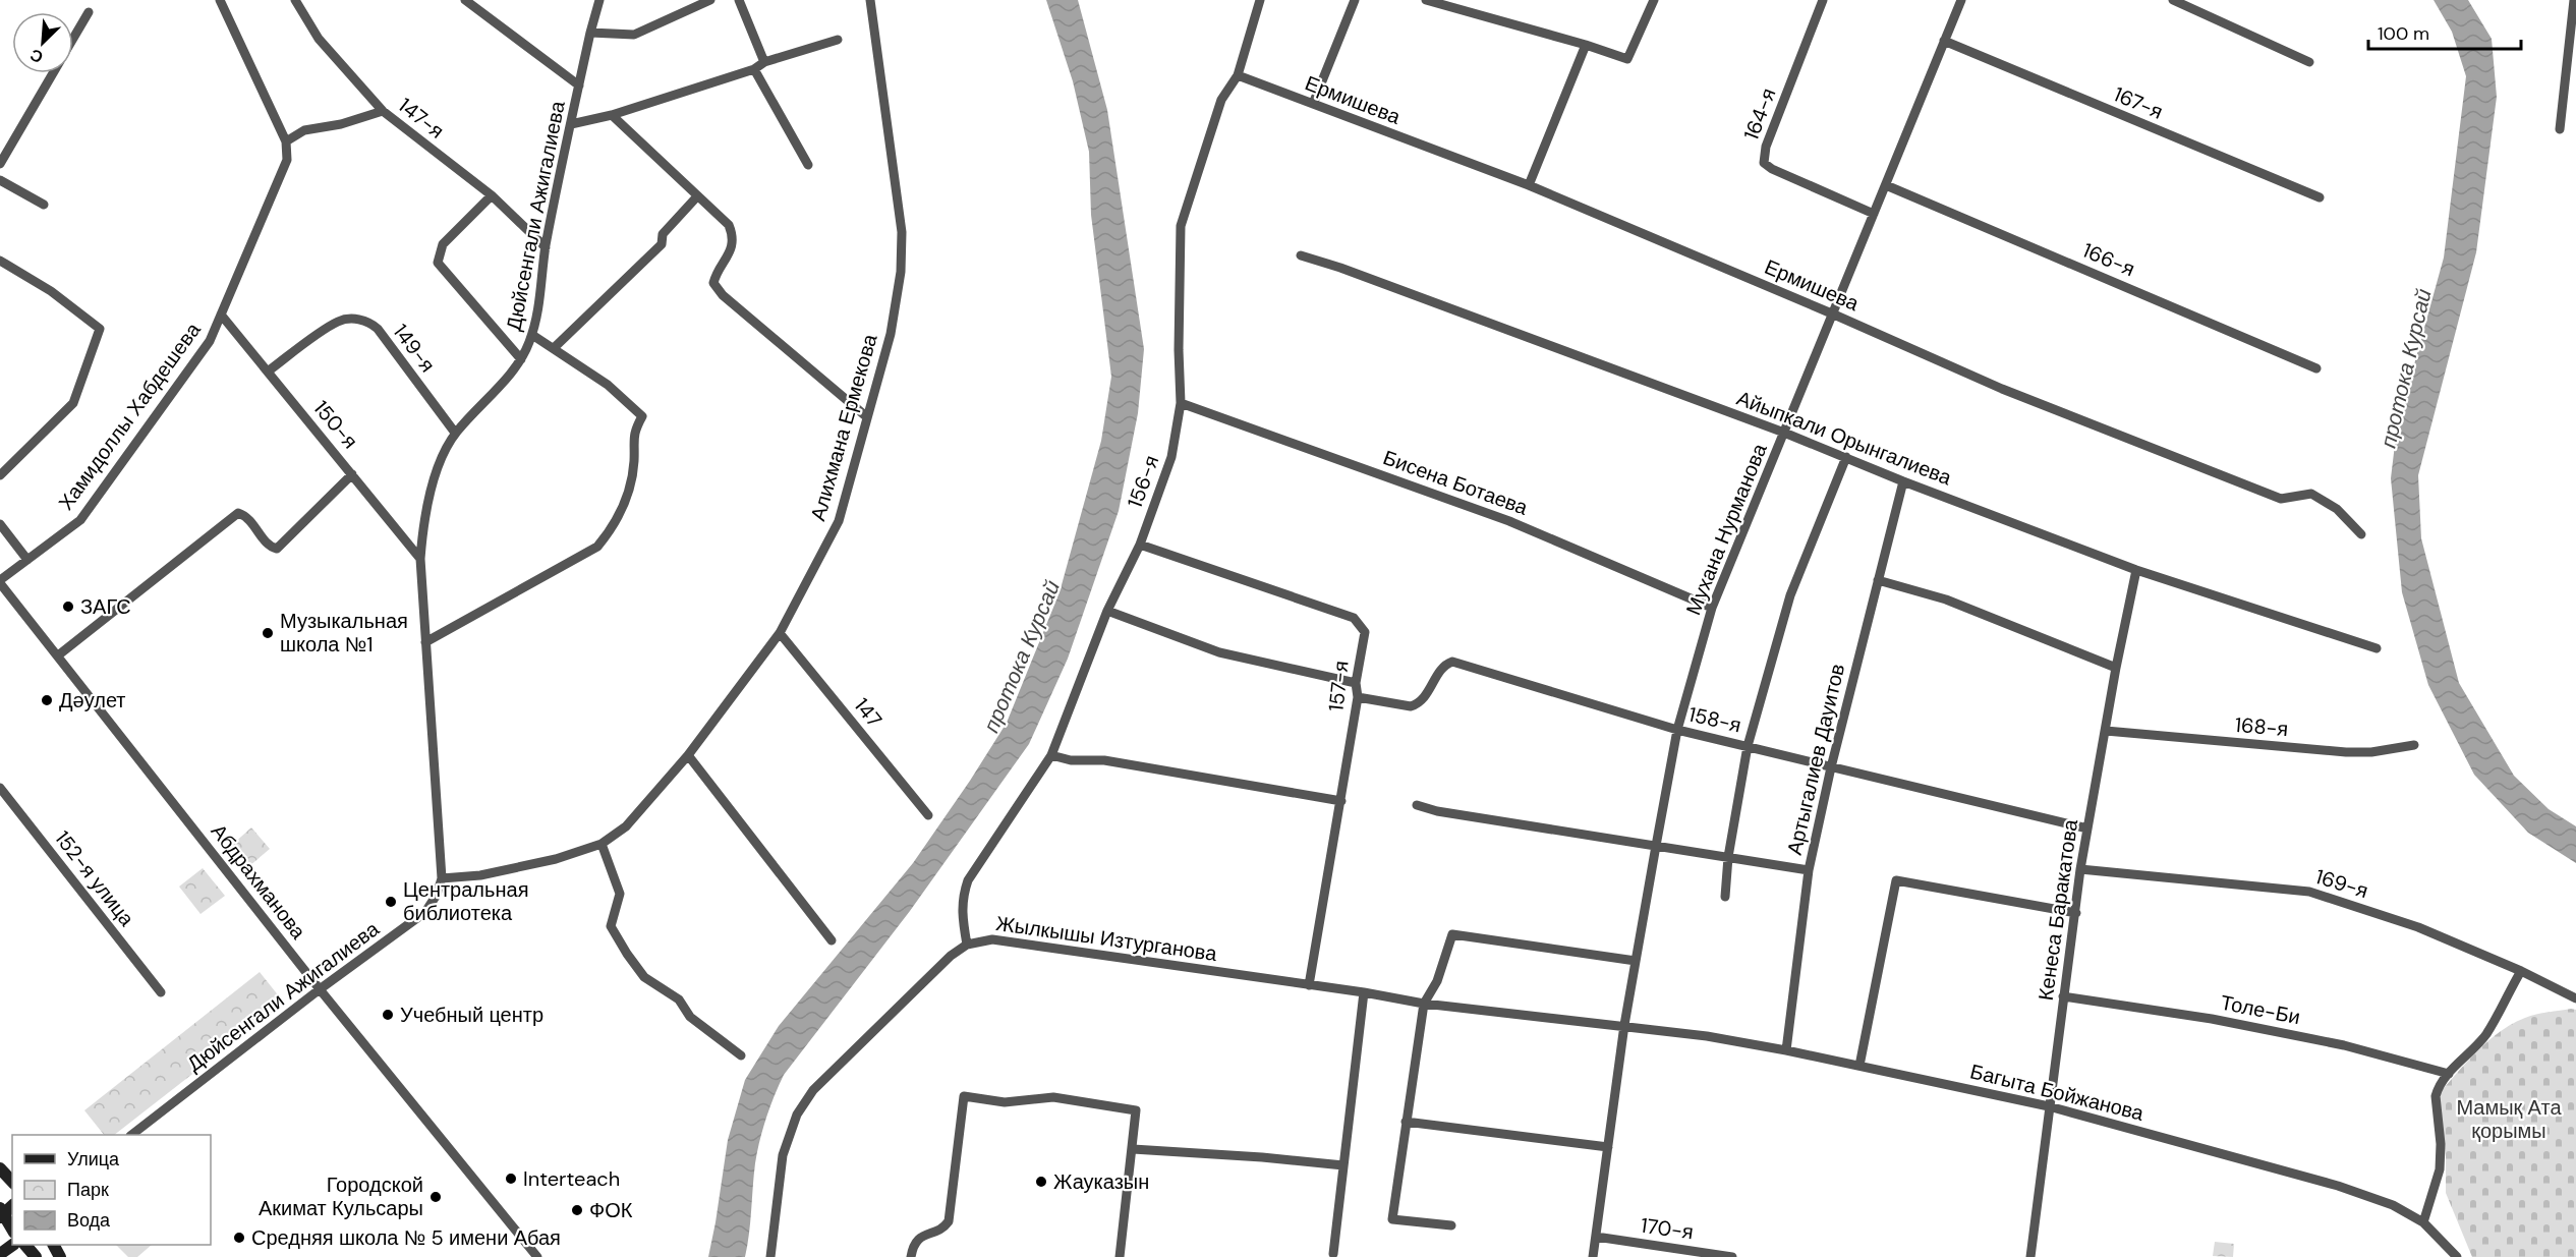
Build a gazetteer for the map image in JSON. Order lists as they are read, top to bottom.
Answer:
{
  "streets": {
    "street": [
      "Ермишева",
      "167-я",
      "164-я",
      "147-я",
      "Дюйсенгали Ажигалиева",
      "166-я",
      "149-я",
      "Хамидоллы Хабдешева",
      "150-я",
      "Алихмана Ермекова",
      "Айыпкали Орынгалиева",
      "156-я",
      "Бисена Ботаева",
      "Мухана Нурманова",
      "157-я",
      "147",
      "158-я",
      "168-я",
      "Артыгалиев Дауитов",
      "152-я улица",
      "Абдрахманова",
      "169-я",
      "Кенеса Баракатова",
      "Жылкышы Изтурганова",
      "Толе-Би",
      "Багыта Бойжанова",
      "170-я"
    ]
  },
  "crossings": [
    ["Ермишева", "156-я"],
    ["Ермишева", "Мухана Нурманова"],
    ["167-я", "Мухана Нурманова"],
    ["164-я", "Мухана Нурманова"],
    ["147-я", "Дюйсенгали Ажигалиева"],
    ["Дюйсенгали Ажигалиева", "149-я"],
    ["Дюйсенгали Ажигалиева", "150-я"],
    ["Дюйсенгали Ажигалиева", "Алихмана Ермекова"],
    ["Дюйсенгали Ажигалиева", "Абдрахманова"],
    ["166-я", "Мухана Нурманова"],
    ["149-я", "150-я"],
    ["Хамидоллы Хабдешева", "150-я"],
    ["Хамидоллы Хабдешева", "Абдрахманова"],
    ["Алихмана Ермекова", "147"],
    ["Айыпкали Орынгалиева", "Мухана Нурманова"],
    ["Айыпкали Орынгалиева", "Артыгалиев Дауитов"],
    ["Айыпкали Орынгалиева", "Кенеса Баракатова"],
    ["156-я", "Бисена Ботаева"],
    ["156-я", "157-я"],
    ["156-я", "Жылкышы Изтурганова"],
    ["Бисена Ботаева", "Мухана Нурманова"],
    ["Мухана Нурманова", "158-я"],
    ["Мухана Нурманова", "Жылкышы Изтурганова"],
    ["Мухана Нурманова", "Багыта Бойжанова"],
    ["Мухана Нурманова", "170-я"],
    ["157-я", "158-я"],
    ["157-я", "Жылкышы Изтурганова"],
    ["158-я", "Артыгалиев Дауитов"],
    ["158-я", "Кенеса Баракатова"],
    ["168-я", "Кенеса Баракатова"],
    ["Артыгалиев Дауитов", "Багыта Бойжанова"],
    ["169-я", "Кенеса Баракатова"],
    ["Кенеса Баракатова", "Толе-Би"],
    ["Кенеса Баракатова", "Багыта Бойжанова"],
    ["Жылкышы Изтурганова", "Багыта Бойжанова"]
  ],
  "water": ["протока Курсай"],
  "parks": ["Мамық Ата қорымы"],
  "places": [
    "ЗАГС",
    "Музыкальная школа №1",
    "Дәулет",
    "Центральная библиотека",
    "Учебный центр",
    "Interteach",
    "Жауказын",
    "Городской Акимат Кульсары",
    "ФОК",
    "Средняя школа № 5 имени Абая"
  ],
  "legend": ["Улица", "Парк", "Вода"],
  "scale_bar": "100 m",
  "north": "bottom left"
}
